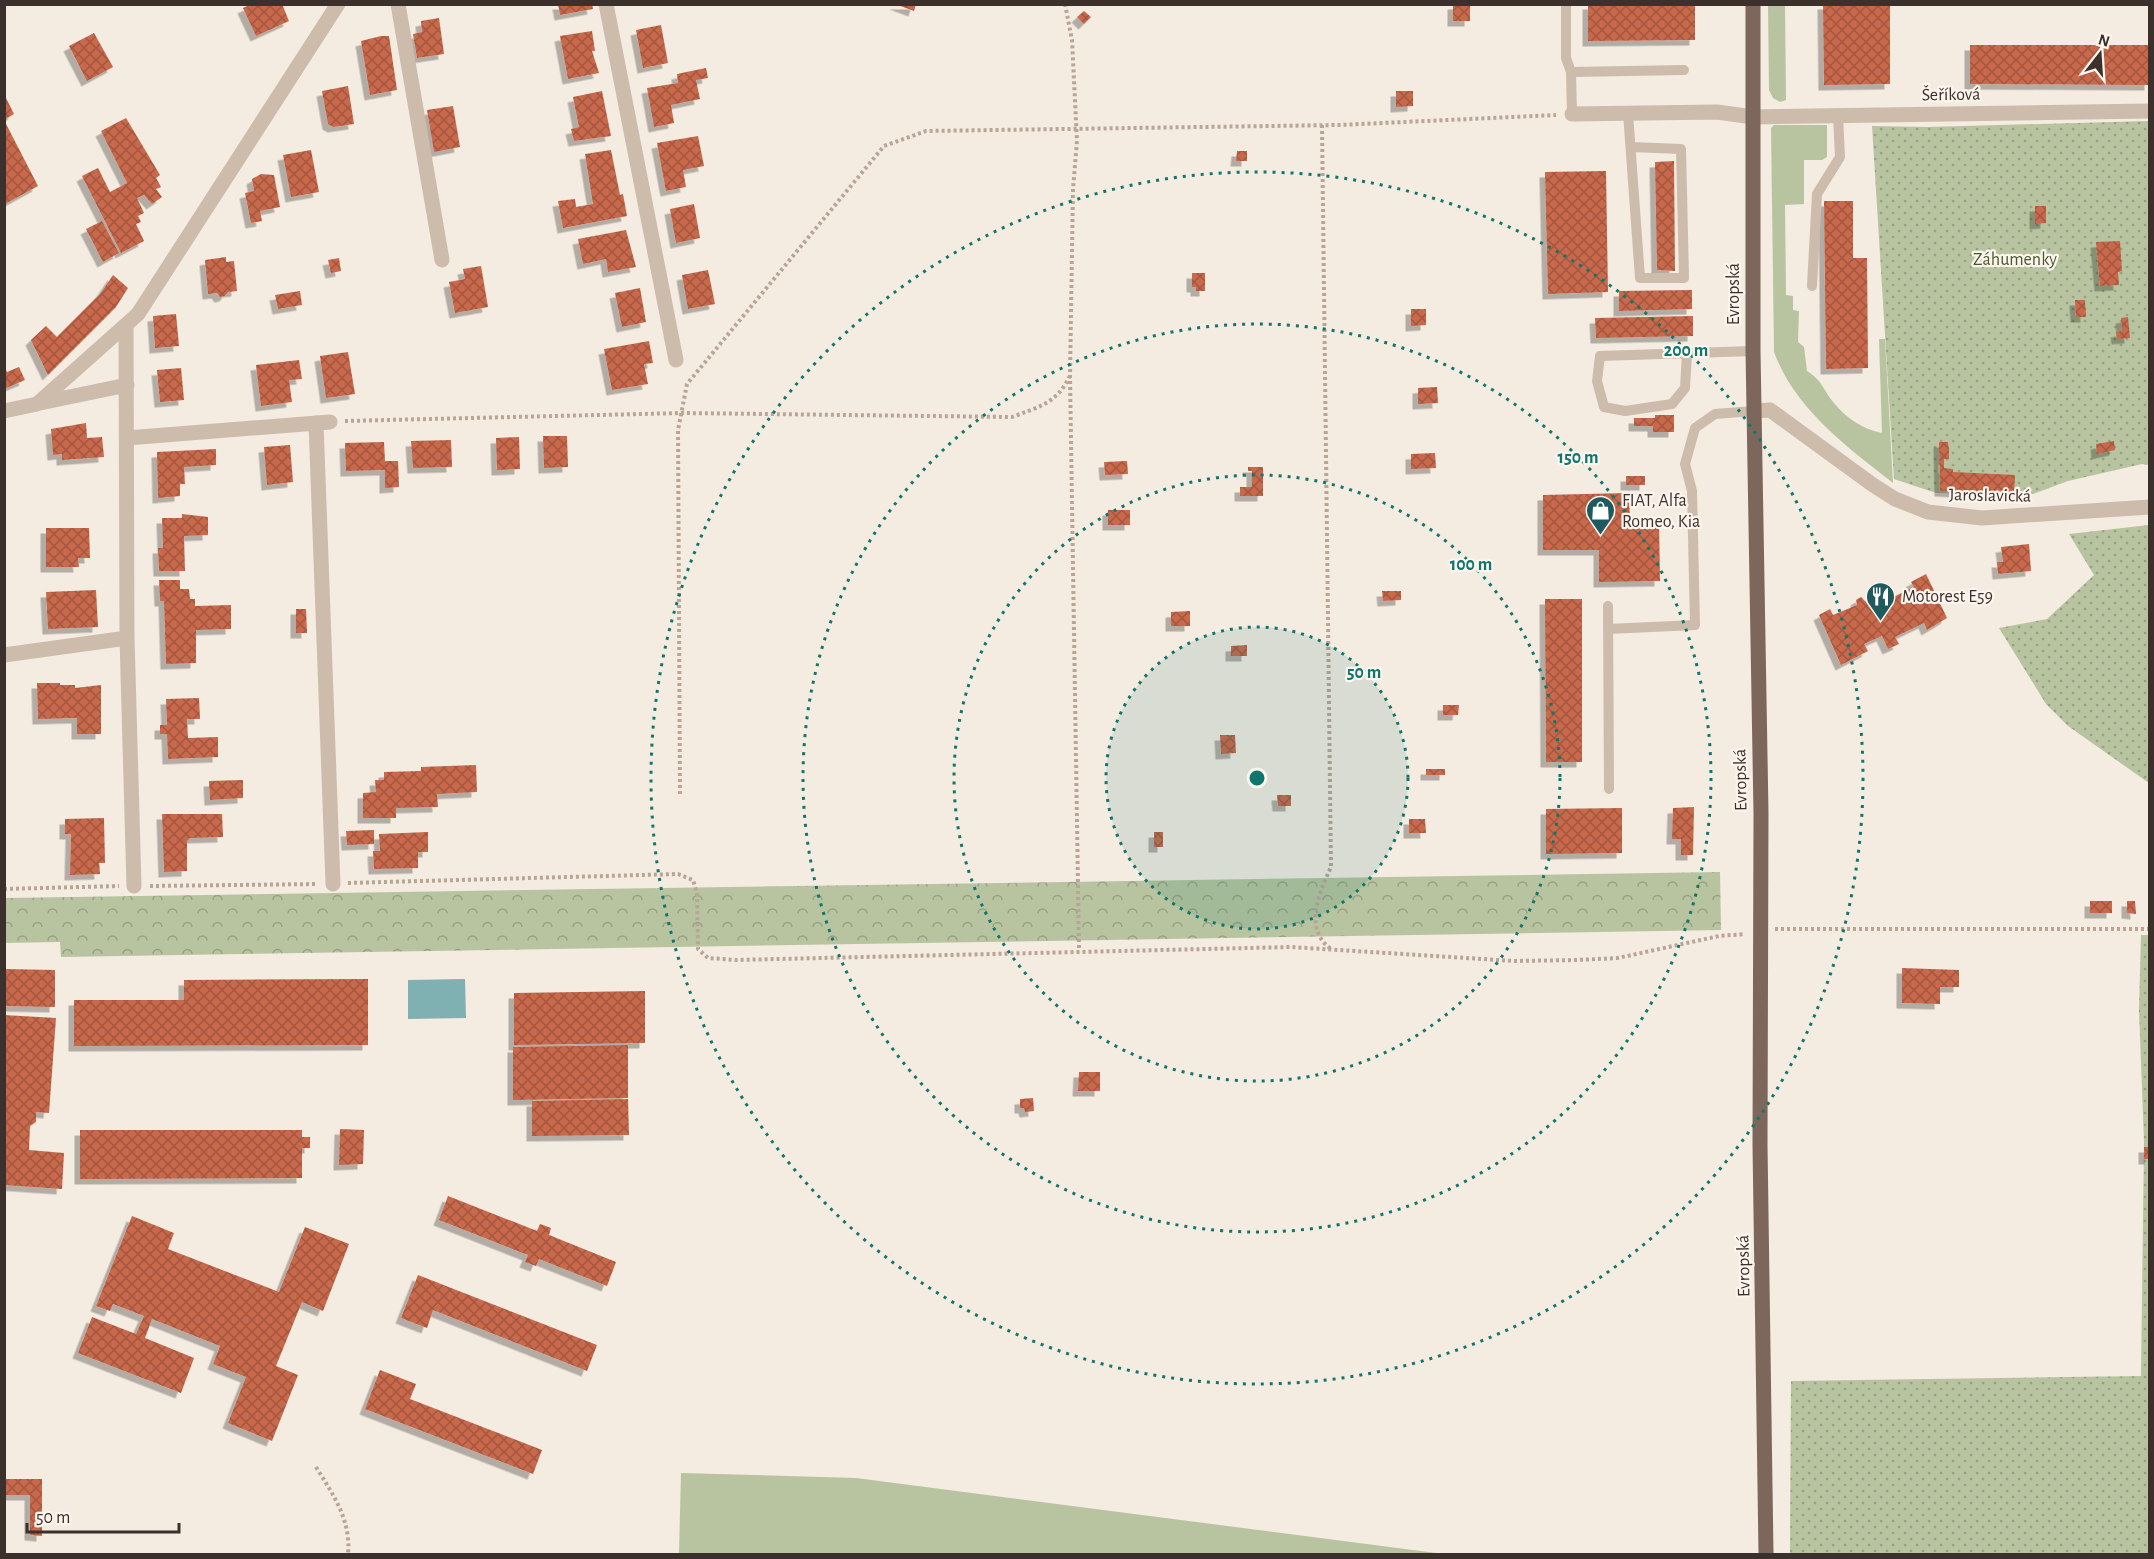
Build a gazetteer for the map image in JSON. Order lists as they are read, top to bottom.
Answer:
{
  "streets": {
    "main road": ["Evropská"],
    "street": ["Šeříková", "Jaroslavická"]
  },
  "crossings": [
    ["Šeříková", "Evropská"],
    ["Evropská", "Jaroslavická"]
  ],
  "parks": ["Záhumenky"],
  "places": {
    "shop": ["FIAT, Alfa Romeo, Kia"],
    "restaurant": ["Motorest E59"]
  },
  "scale_bar": "50 m",
  "north": "top",
  "rings": [
    "200 m",
    "150 m",
    "100 m",
    "50 m"
  ]
}
